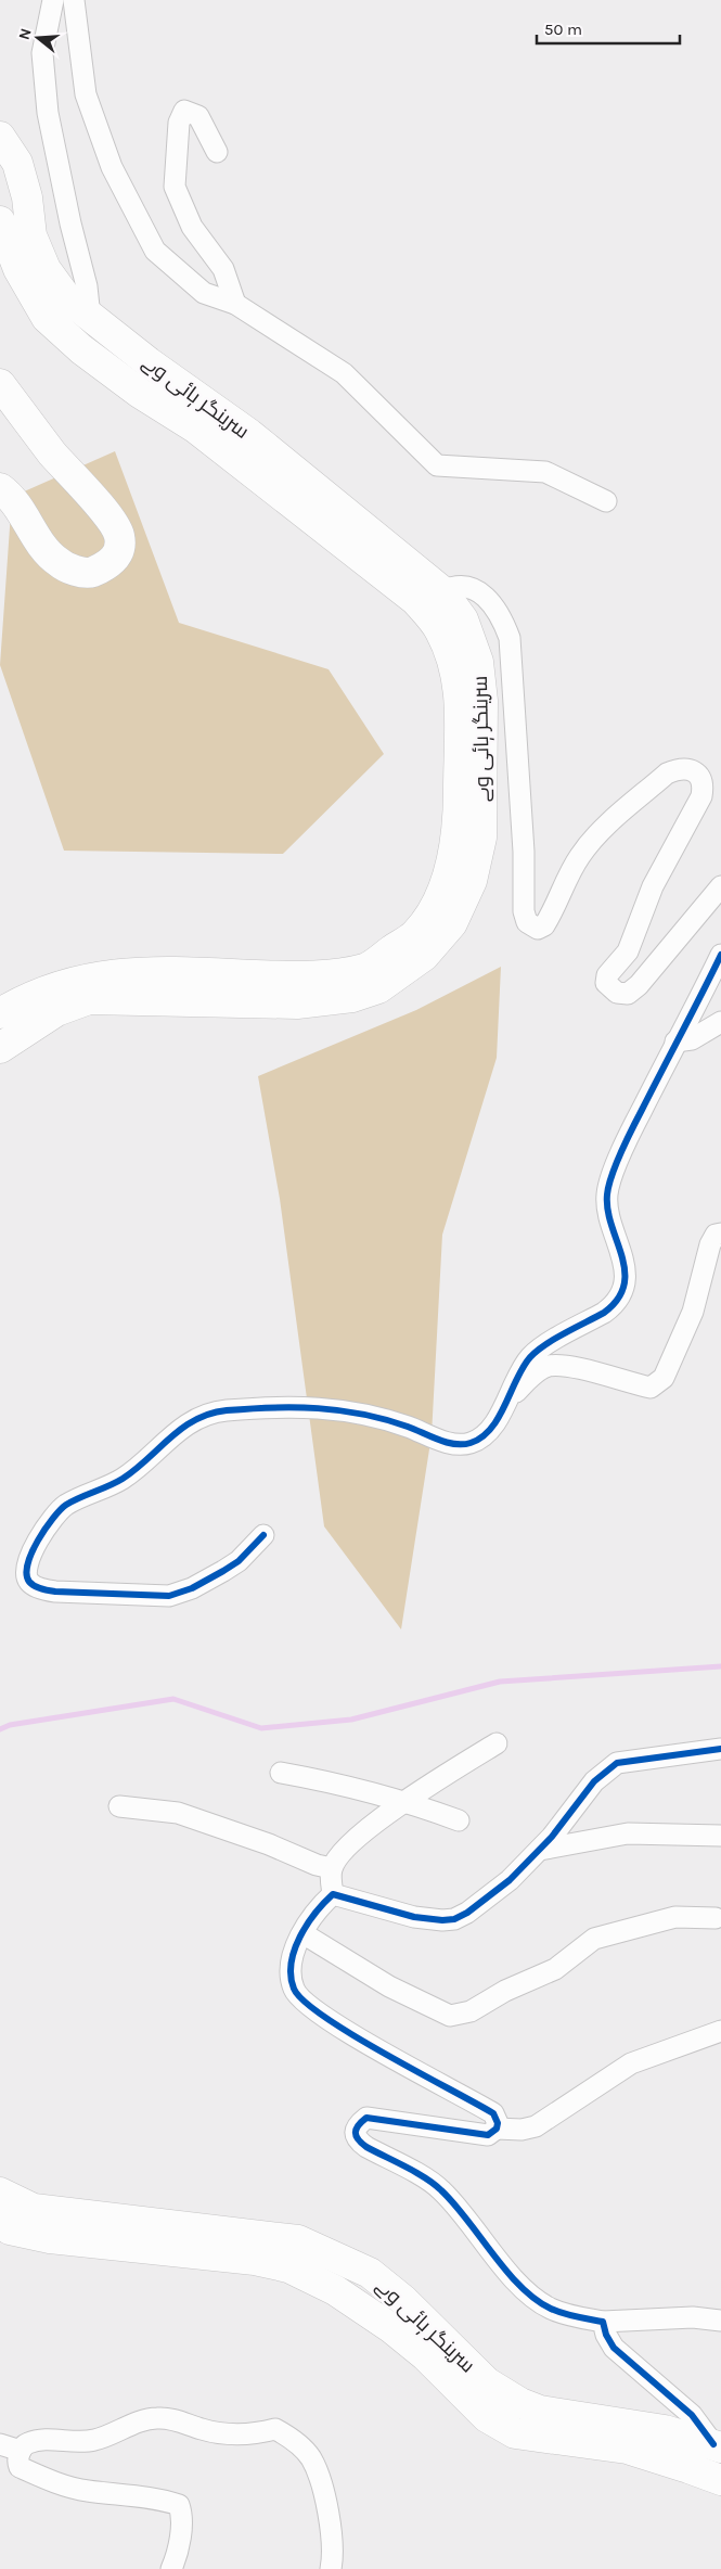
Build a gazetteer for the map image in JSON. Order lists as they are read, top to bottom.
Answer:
{
  "streets": {
    "main road": ["سرینگر ہائی وے"]
  },
  "scale_bar": "50 m",
  "north": "left"
}
